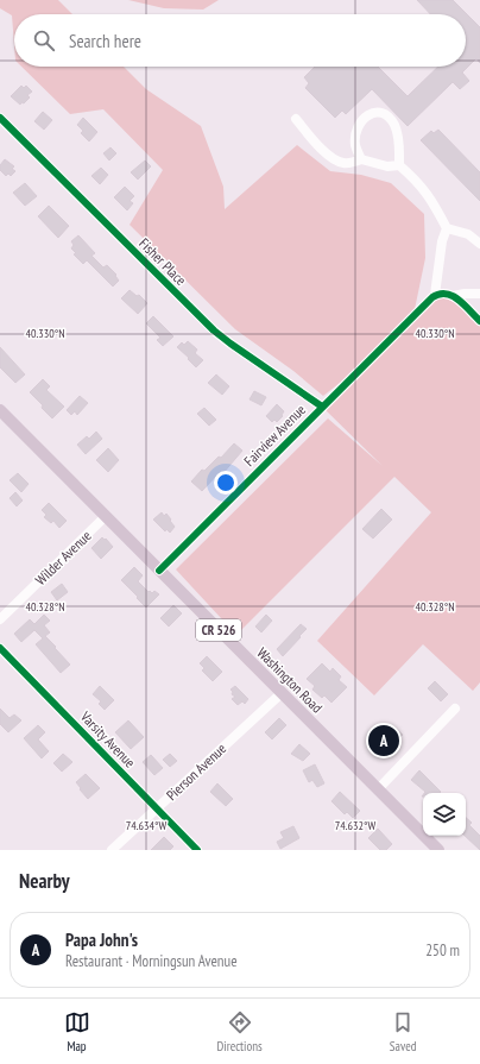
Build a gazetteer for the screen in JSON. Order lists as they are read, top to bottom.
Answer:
{
  "streets": {
    "main road": ["CR 526", "Washington Road"],
    "street": [
      "Fisher Place",
      "Fairview Avenue",
      "Wilder Avenue",
      "Varsity Avenue",
      "Pierson Avenue"
    ]
  },
  "crossings": [
    ["Fisher Place", "Fairview Avenue"],
    ["Fairview Avenue", "Washington Road"],
    ["Wilder Avenue", "Washington Road"],
    ["Washington Road", "Pierson Avenue"],
    ["Varsity Avenue", "Pierson Avenue"]
  ],
  "page": {
    "search": "Search here",
    "pins": "A",
    "heading": "Nearby",
    "list": [
      {
        "mark": "A",
        "name": "Papa John's",
        "note": "Restaurant · Morningsun Avenue",
        "value": "250 m"
      }
    ],
    "nav": ["Map", "Directions", "Saved"]
  },
  "coordinates": [
    "40.330°N",
    "40.328°N",
    "74.634°W",
    "74.632°W"
  ]
}
